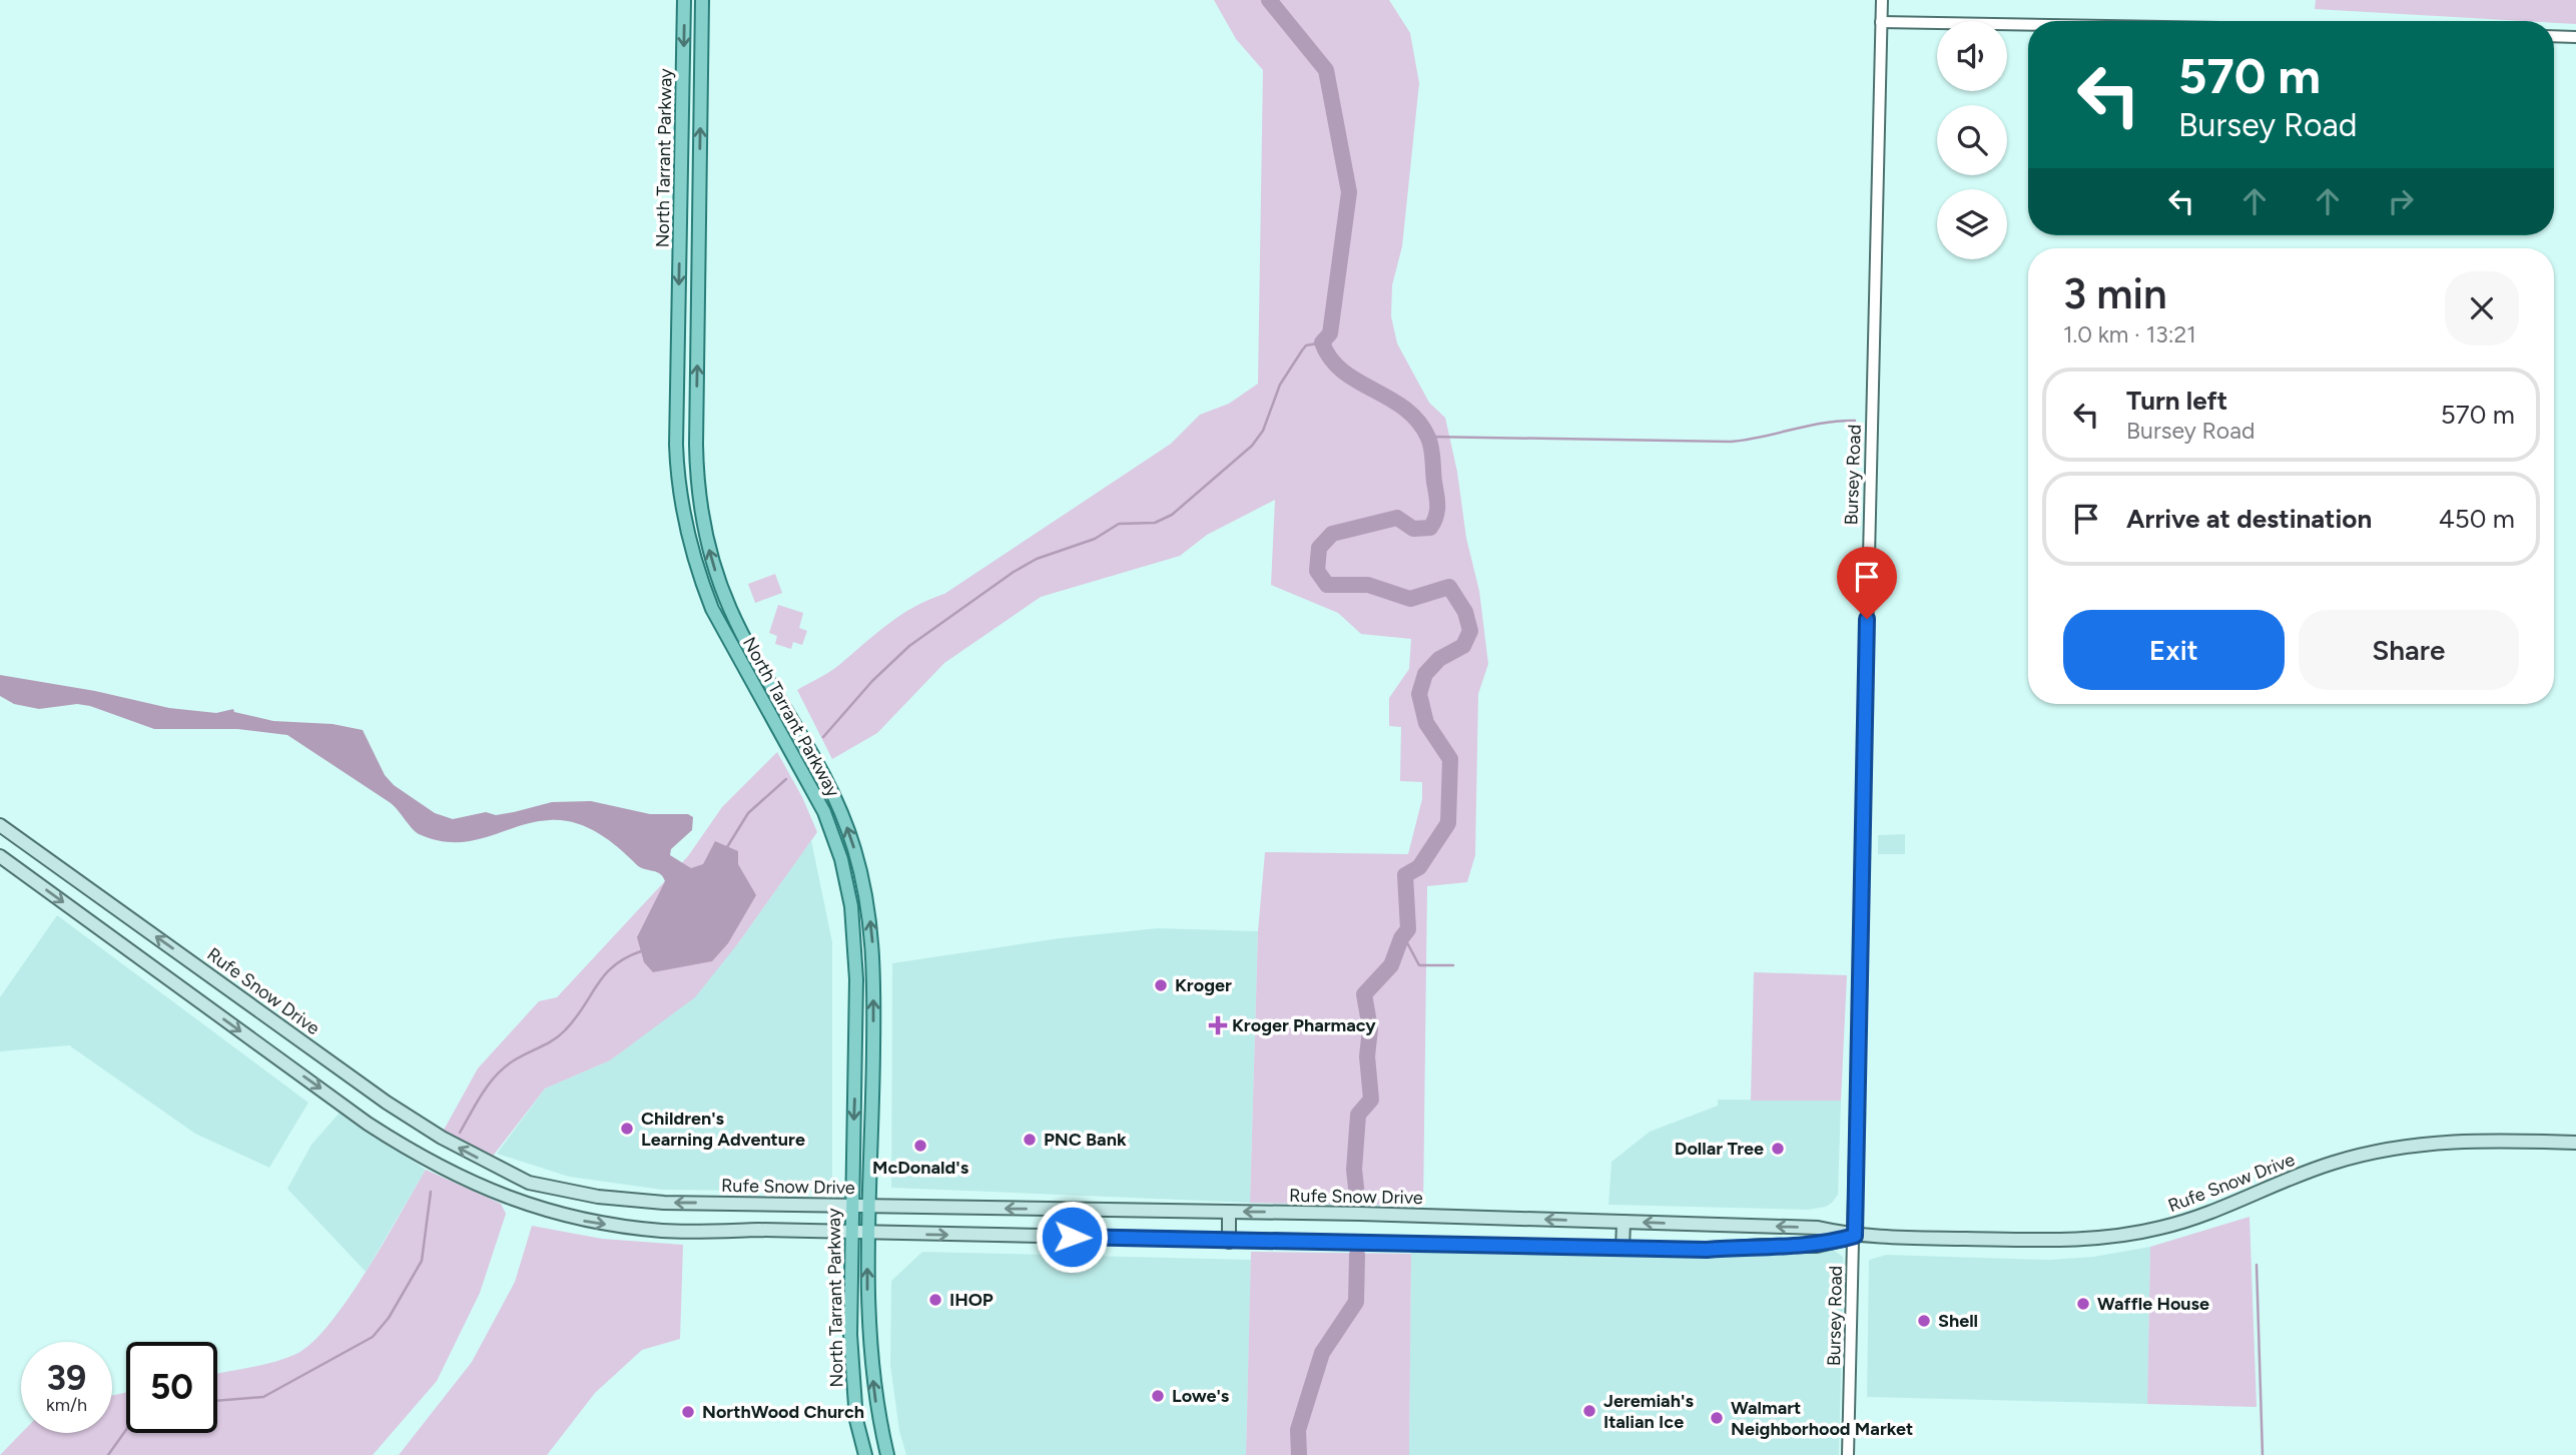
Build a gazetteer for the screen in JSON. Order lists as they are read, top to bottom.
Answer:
{
  "streets": {
    "main road": ["North Tarrant Parkway", "Rufe Snow Drive"],
    "street": ["Bursey Road"]
  },
  "crossings": [
    ["North Tarrant Parkway", "Rufe Snow Drive"],
    ["Bursey Road", "Rufe Snow Drive"]
  ],
  "places": {
    "other": [
      "Kroger",
      "Children's Learning Adventure",
      "PNC Bank",
      "McDonald's",
      "Dollar Tree",
      "IHOP",
      "Waffle House",
      "Shell",
      "Lowe's",
      "Jeremiah's Italian Ice",
      "NorthWood Church",
      "Walmart Neighborhood Market"
    ],
    "health": ["Kroger Pharmacy"]
  },
  "page": {
    "turn": ["570 m", "Bursey Road"],
    "heading": ["3 min", "1.0 km · 13:21"],
    "list": [
      {
        "name": "Turn left",
        "note": "Bursey Road",
        "value": "570 m"
      },
      {
        "name": "Arrive at destination",
        "value": "450 m"
      }
    ],
    "buttons": ["Exit", "Share"],
    "speed": "39 km/h",
    "limit": "50"
  }
}
